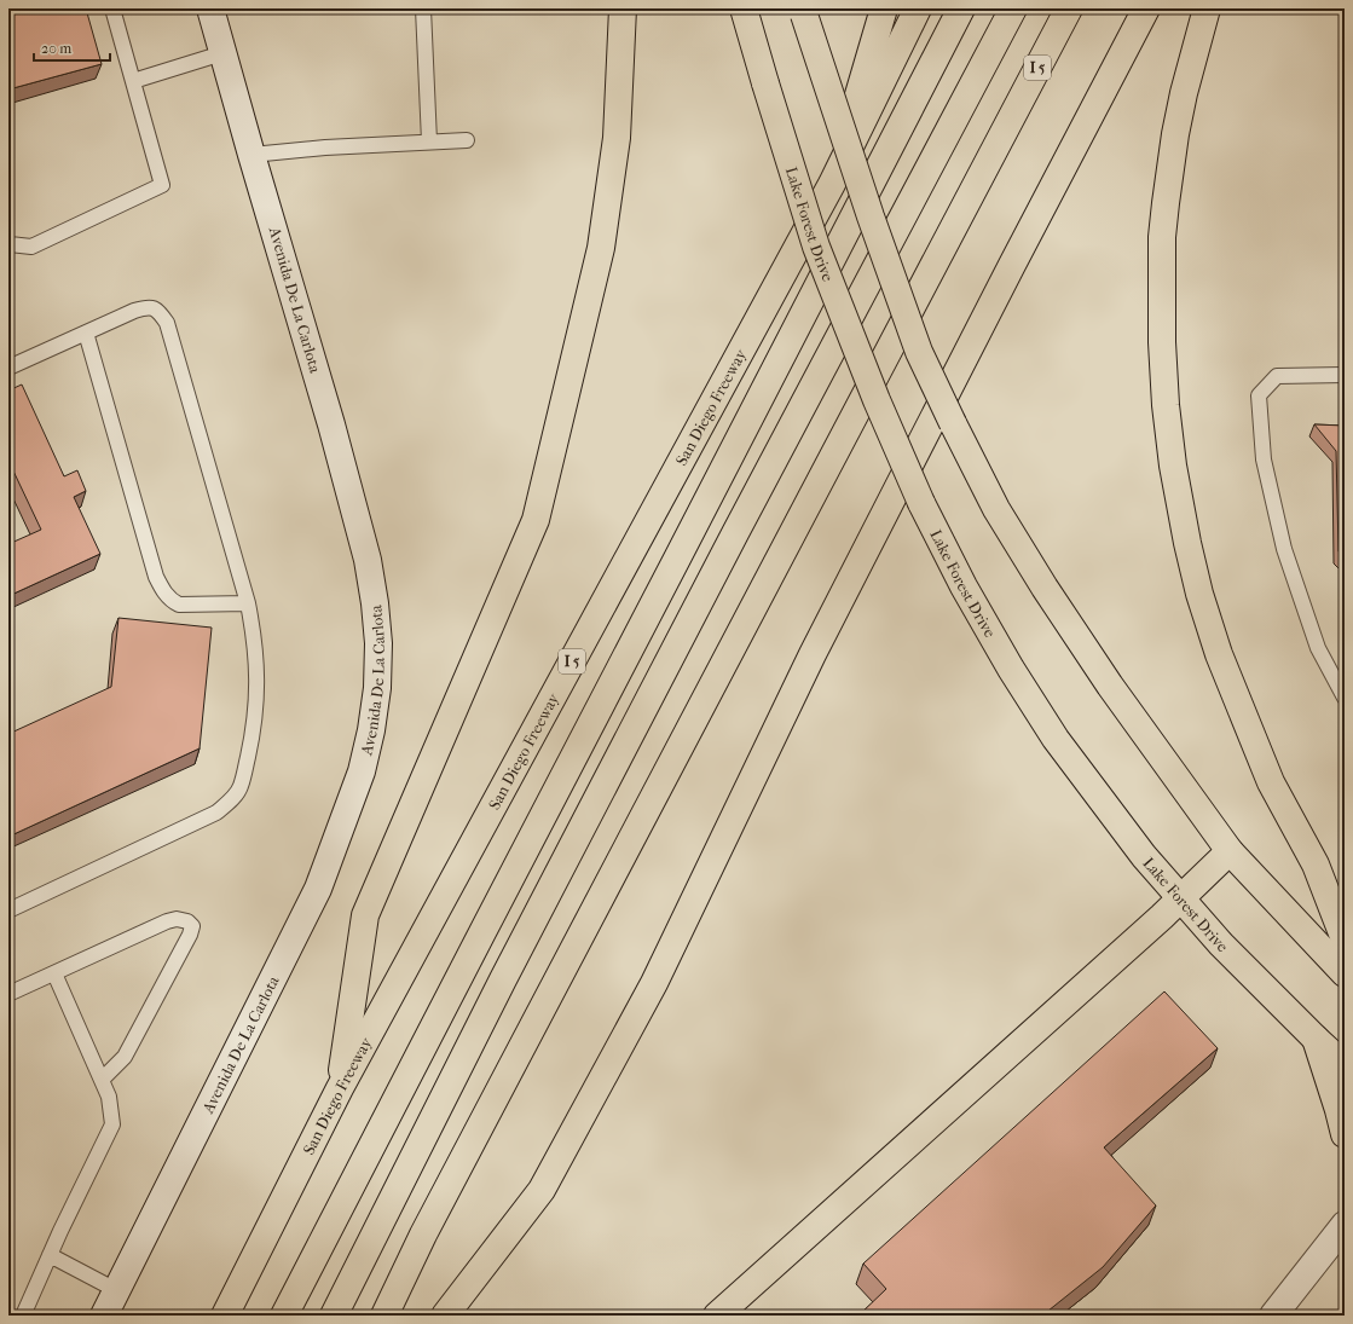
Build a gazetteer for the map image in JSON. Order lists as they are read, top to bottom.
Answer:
{
  "streets": {
    "main road": [
      "I 5",
      "Lake Forest Drive",
      "Avenida De La Carlota",
      "San Diego Freeway"
    ]
  },
  "scale_bar": "20 m"
}
